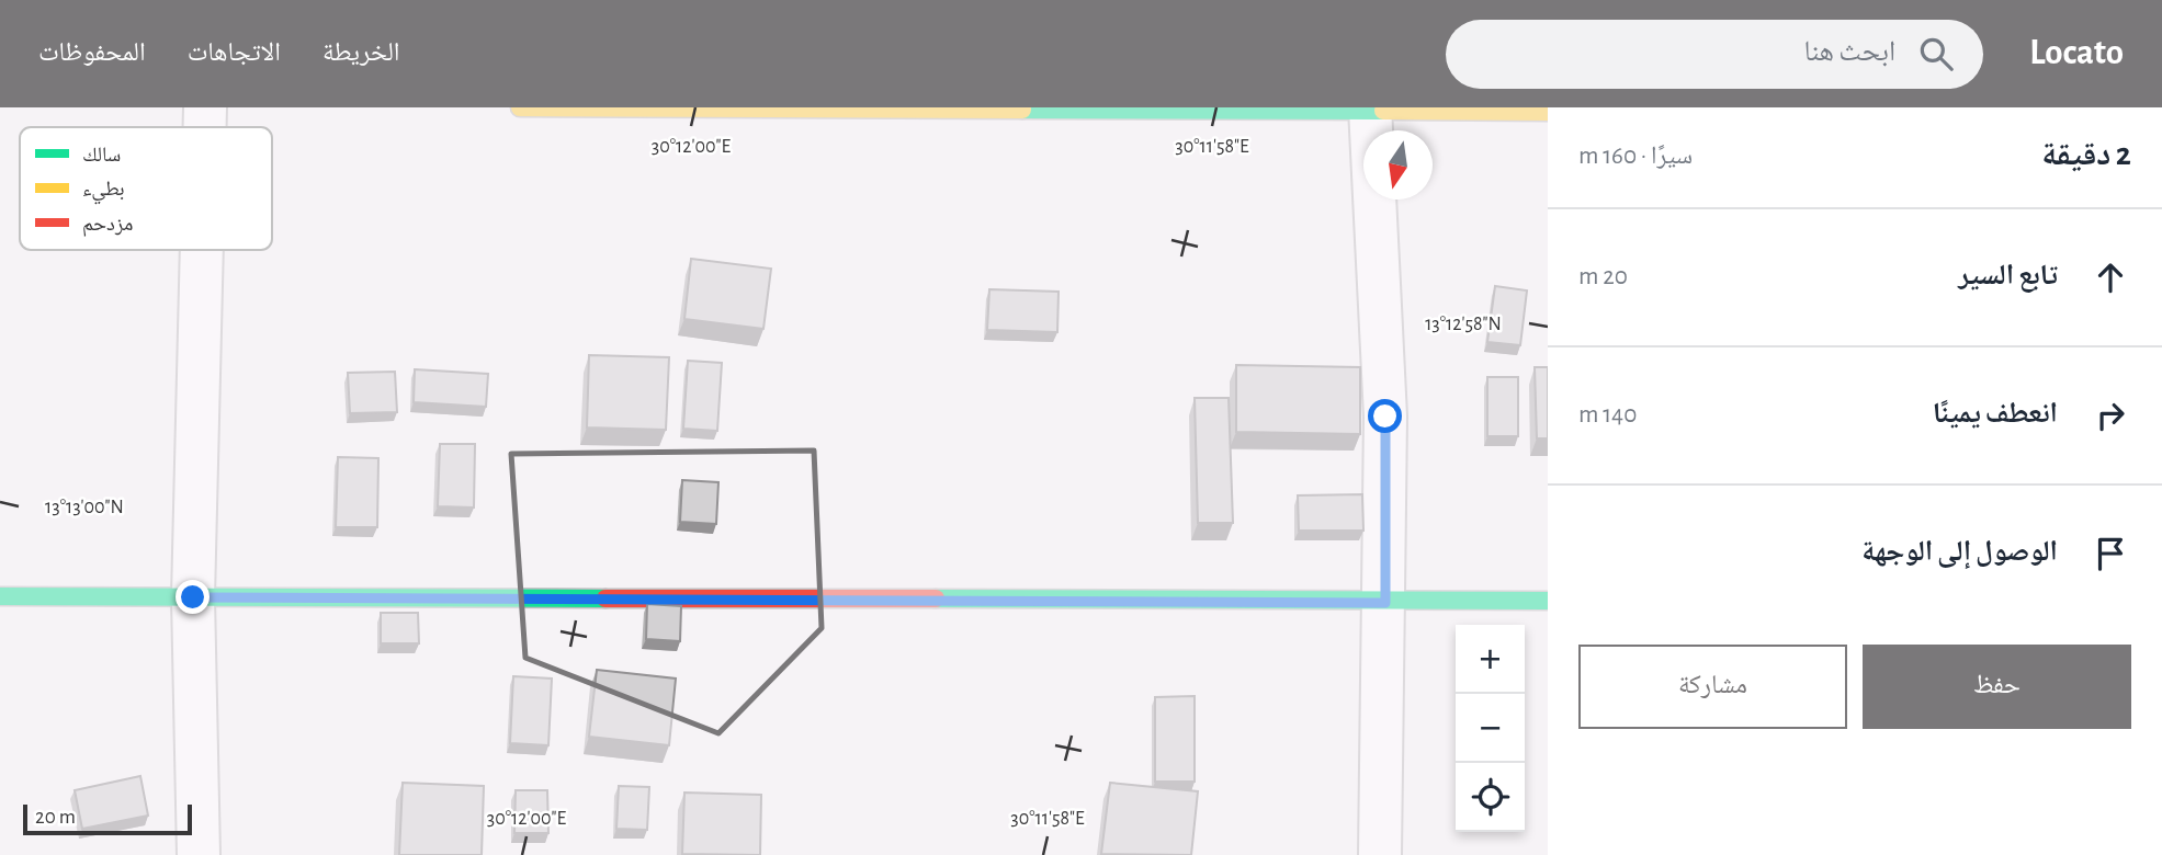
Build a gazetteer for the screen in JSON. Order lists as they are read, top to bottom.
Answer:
{
  "legend": ["سالك", "بطيء", "مزدحم"],
  "scale_bar": "20 m",
  "north": "bottom",
  "page": {
    "header": "Locato",
    "search": "ابحث هنا",
    "nav": ["الخريطة", "الاتجاهات", "المحفوظات"],
    "heading": ["2 دقيقة", "سيرًا · 160 m"],
    "list": [
      ["تابع السير", "20 m"],
      ["انعطف يمينًا", "140 m"],
      "الوصول إلى الوجهة"
    ],
    "buttons": ["حفظ", "مشاركة"],
    "map_buttons": ["+", "−"],
    "scale": "20 m"
  },
  "coordinates": [
    "30°11'58\"E",
    "30°12'00\"E",
    "13°12'58\"N",
    "13°13'00\"N"
  ]
}
